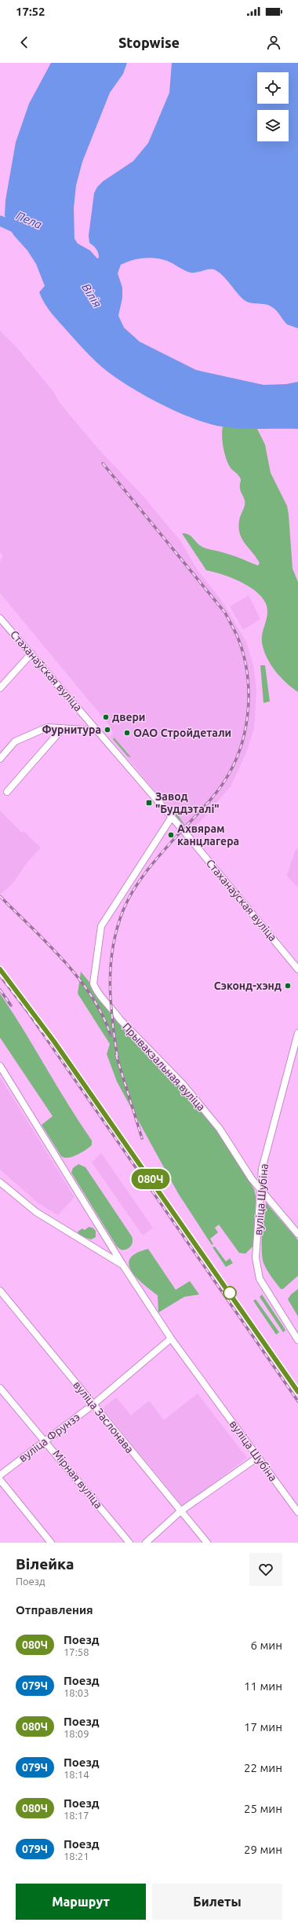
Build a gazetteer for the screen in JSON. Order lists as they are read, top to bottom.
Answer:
{
  "streets": {
    "street": [
      "Стаханаўская вуліца",
      "Прывакзальная вуліца",
      "вуліца Шубіна",
      "вуліца Заслонава",
      "вуліца Фрунзэ",
      "Мірная вуліца"
    ]
  },
  "crossings": [
    ["Стаханаўская вуліца", "Прывакзальная вуліца"],
    ["Прывакзальная вуліца", "вуліца Шубіна"],
    ["вуліца Шубіна", "вуліца Фрунзэ"],
    ["вуліца Заслонава", "вуліца Фрунзэ"],
    ["вуліца Фрунзэ", "Мірная вуліца"]
  ],
  "water": ["Пела", "Вілія"],
  "places": {
    "other": [
      "двери",
      "Фурнитура",
      "ОАО Стройдетали",
      "Ахвярам канцлагера",
      "Сэконд-хэнд"
    ],
    "transit": ["Завод \"Буддэталі\""]
  },
  "page": {
    "status": "17:52",
    "header": "Stopwise",
    "on_map": "080Ч",
    "heading": [
      ["Вілейка", "Поезд"],
      "Отправления"
    ],
    "list": [
      {
        "mark": "080Ч",
        "name": "Поезд",
        "note": "17:58",
        "value": "6 мин"
      },
      {
        "mark": "079Ч",
        "name": "Поезд",
        "note": "18:03",
        "value": "11 мин"
      },
      {
        "mark": "080Ч",
        "name": "Поезд",
        "note": "18:09",
        "value": "17 мин"
      },
      {
        "mark": "079Ч",
        "name": "Поезд",
        "note": "18:14",
        "value": "22 мин"
      },
      {
        "mark": "080Ч",
        "name": "Поезд",
        "note": "18:17",
        "value": "25 мин"
      },
      {
        "mark": "079Ч",
        "name": "Поезд",
        "note": "18:21",
        "value": "29 мин"
      }
    ],
    "buttons": ["Маршрут", "Билеты"]
  }
}
